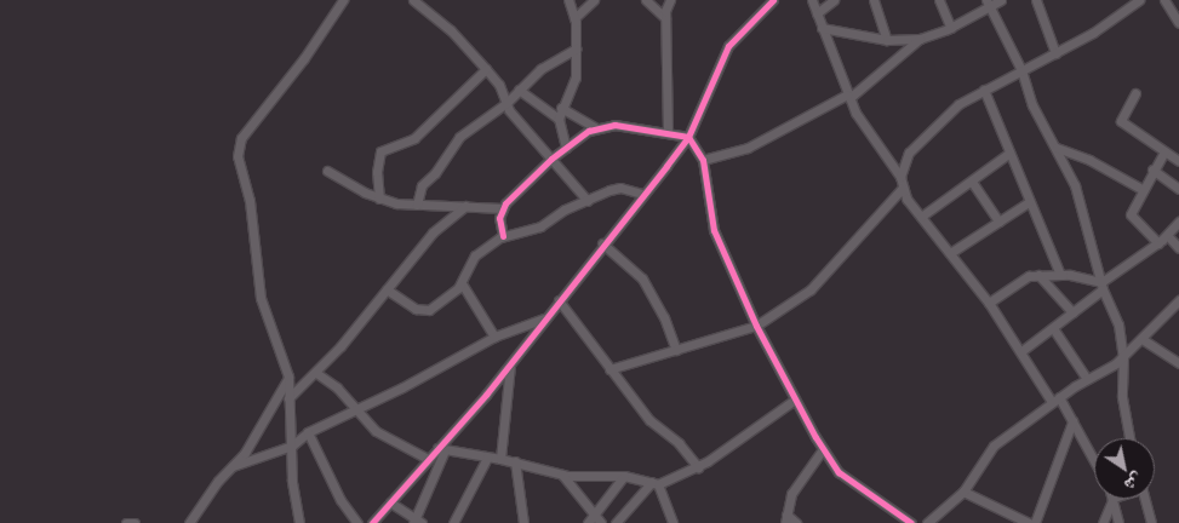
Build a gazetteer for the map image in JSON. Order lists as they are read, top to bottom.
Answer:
{
  "north": "bottom right"
}
